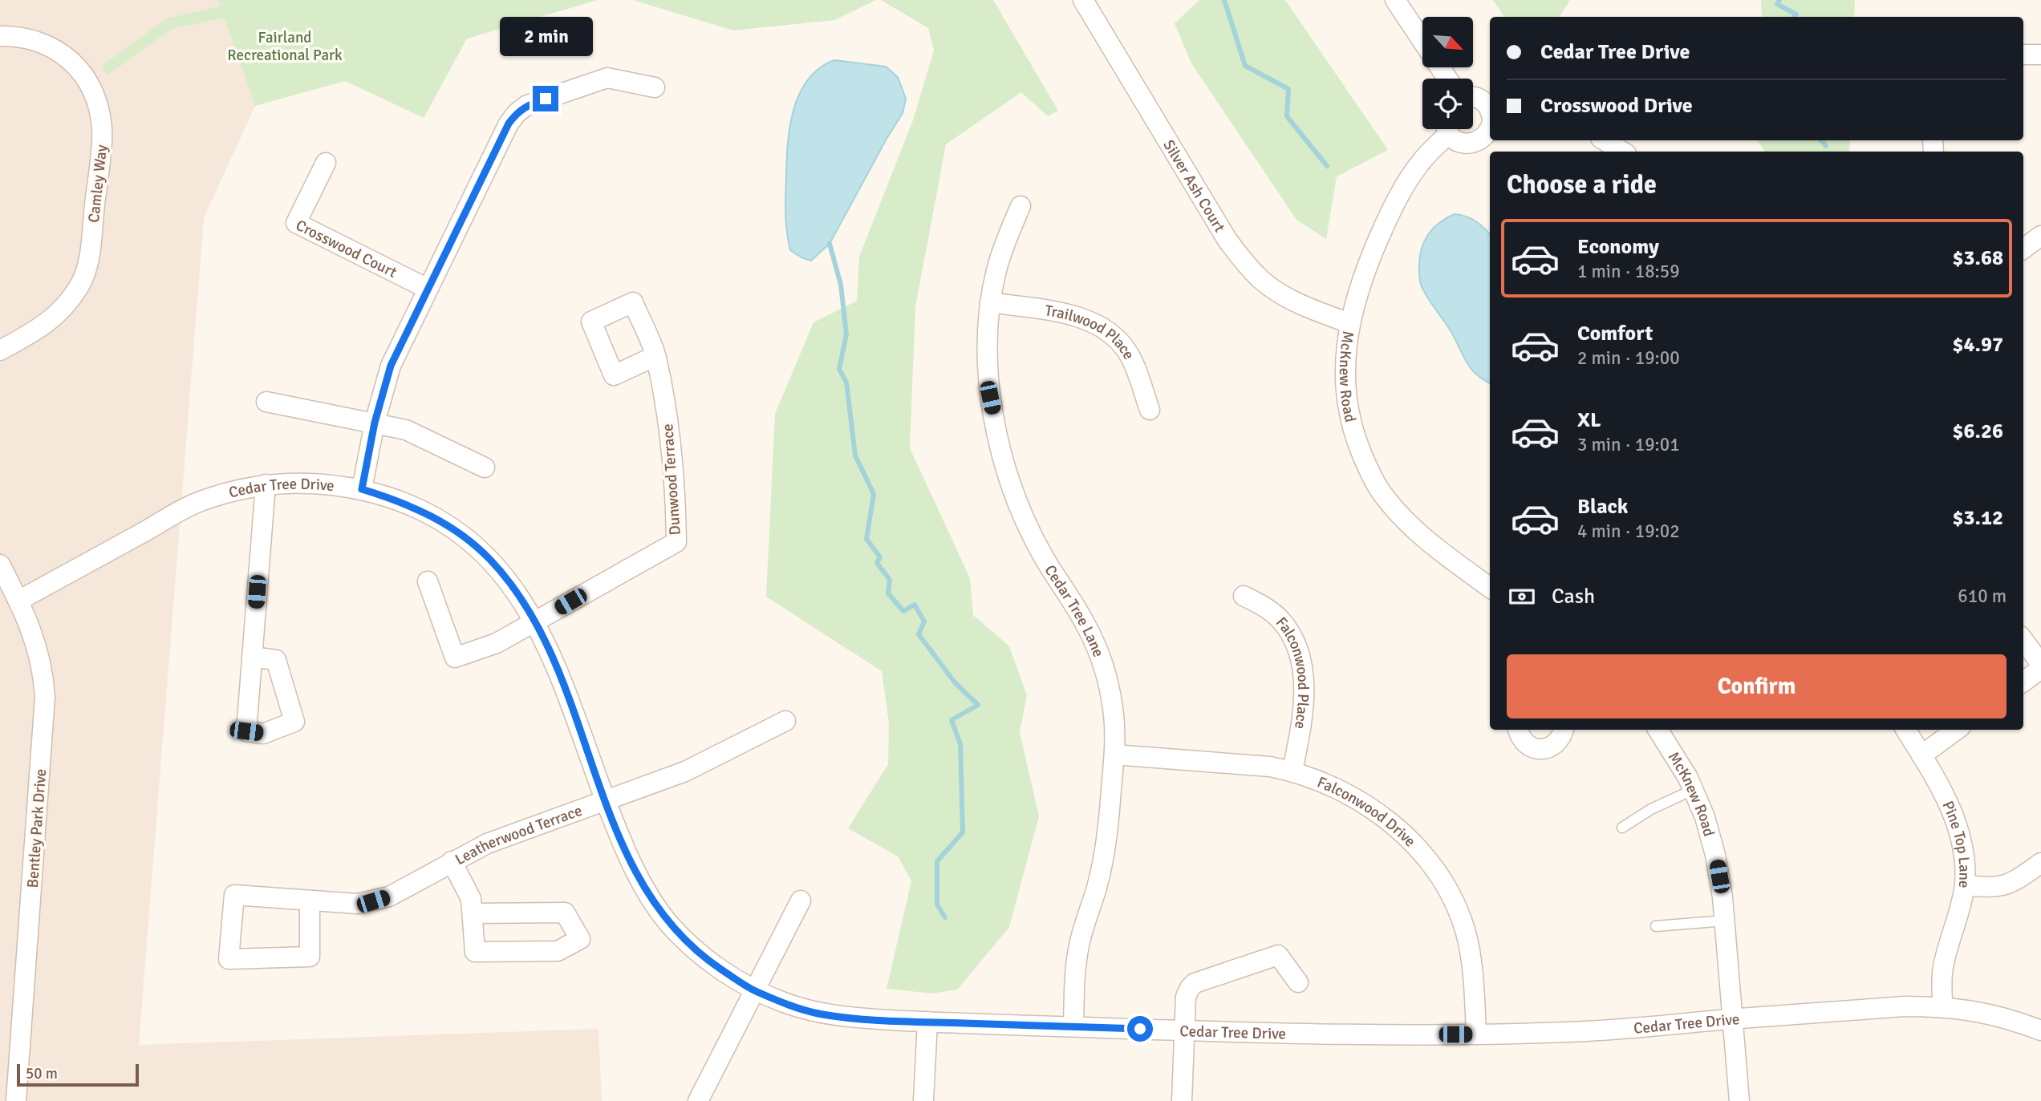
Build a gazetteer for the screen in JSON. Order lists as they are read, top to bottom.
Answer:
{
  "streets": {
    "street": [
      "Camley Way",
      "Silver Ash Court",
      "Crosswood Court",
      "Trailwood Place",
      "McKnew Road",
      "Dunwood Terrace",
      "Cedar Tree Drive",
      "Cedar Tree Lane",
      "Falconwood Place",
      "Falconwood Drive",
      "Bentley Park Drive",
      "Leatherwood Terrace",
      "Pine Top Lane"
    ]
  },
  "crossings": [
    ["Silver Ash Court", "McKnew Road"],
    ["Trailwood Place", "Cedar Tree Lane"],
    ["McKnew Road", "Cedar Tree Drive"],
    ["Dunwood Terrace", "Cedar Tree Drive"],
    ["Cedar Tree Drive", "Cedar Tree Lane"],
    ["Cedar Tree Drive", "Falconwood Drive"],
    ["Cedar Tree Drive", "Bentley Park Drive"],
    ["Cedar Tree Drive", "Leatherwood Terrace"],
    ["Cedar Tree Drive", "Pine Top Lane"],
    ["Cedar Tree Lane", "Falconwood Drive"],
    ["Falconwood Place", "Falconwood Drive"]
  ],
  "parks": ["Fairland Recreational Park"],
  "scale_bar": "50 m",
  "north": "bottom right",
  "page": {
    "bubble": "2 min",
    "banner": ["Cedar Tree Drive", "Crosswood Drive"],
    "heading": "Choose a ride",
    "list": [
      {
        "name": "Economy",
        "note": "1 min · 18:59",
        "value": "$3.68"
      },
      {
        "name": "Comfort",
        "note": "2 min · 19:00",
        "value": "$4.97"
      },
      {
        "name": "XL",
        "note": "3 min · 19:01",
        "value": "$6.26"
      },
      {
        "name": "Black",
        "note": "4 min · 19:02",
        "value": "$3.12"
      }
    ],
    "pay": ["Cash", "610 m"],
    "buttons": "Confirm",
    "scale": "50 m"
  }
}
